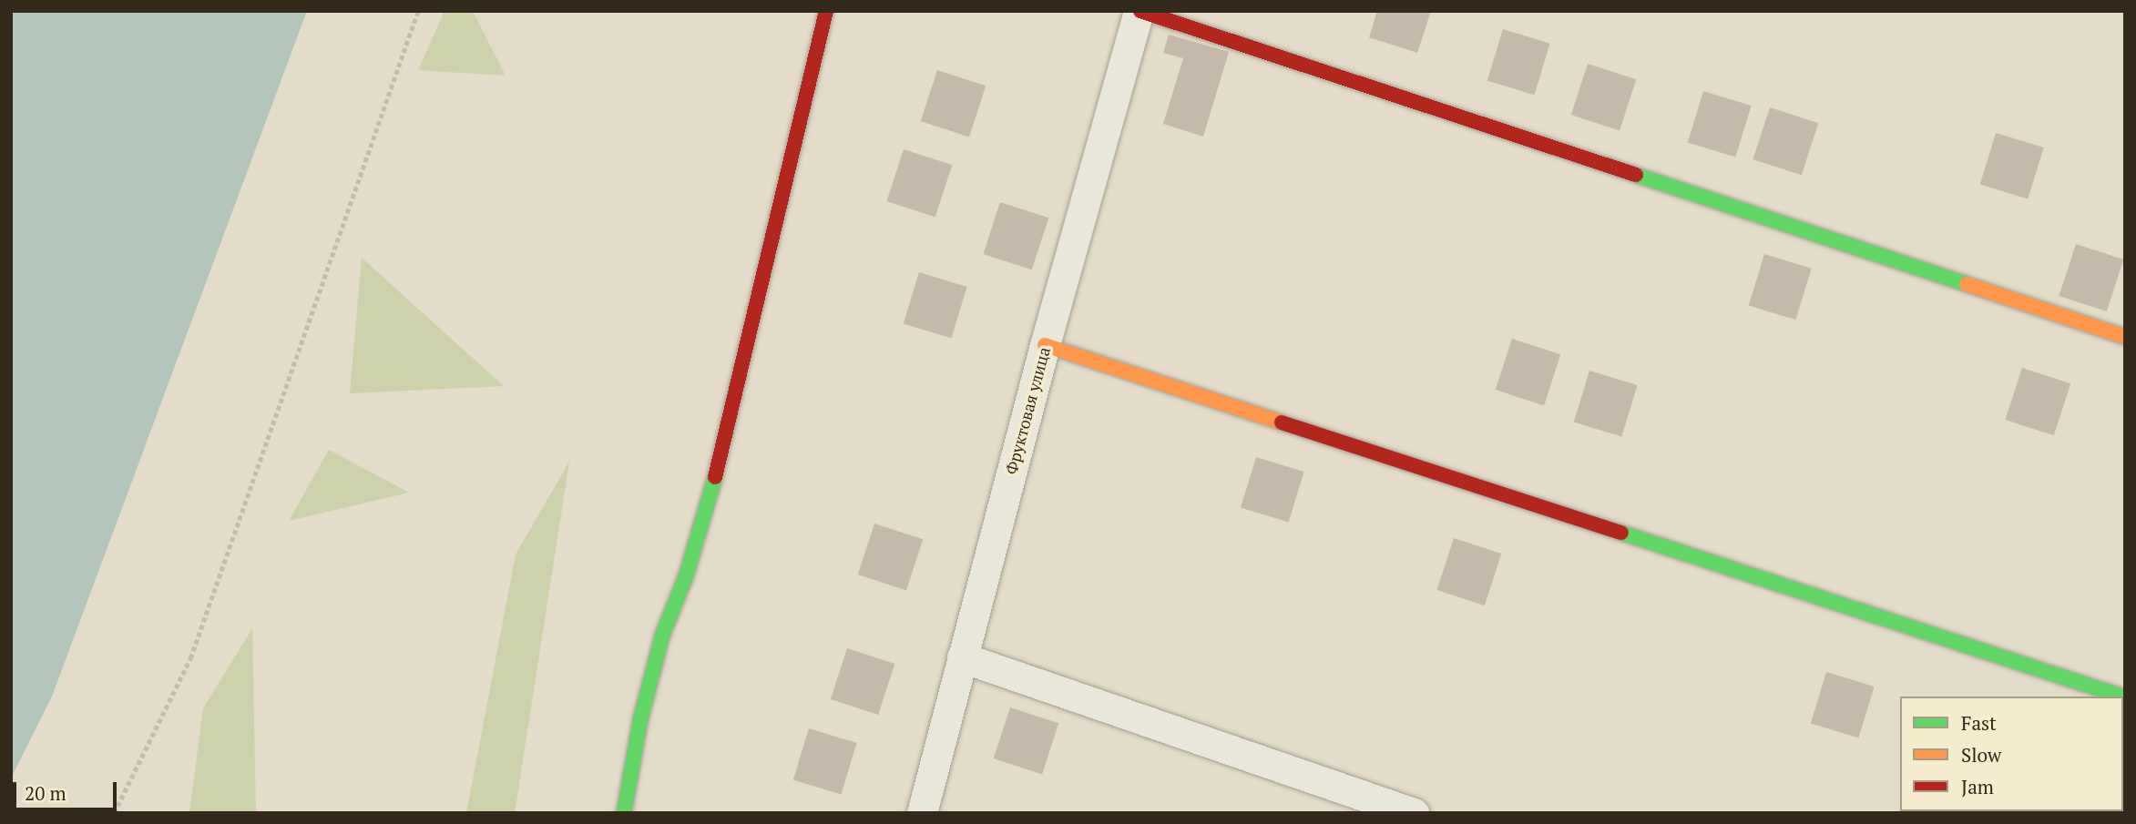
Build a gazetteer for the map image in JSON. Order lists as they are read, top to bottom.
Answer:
{
  "streets": {
    "street": ["Фруктовая улица"]
  },
  "legend": ["Fast", "Slow", "Jam"],
  "scale_bar": "20 m"
}
